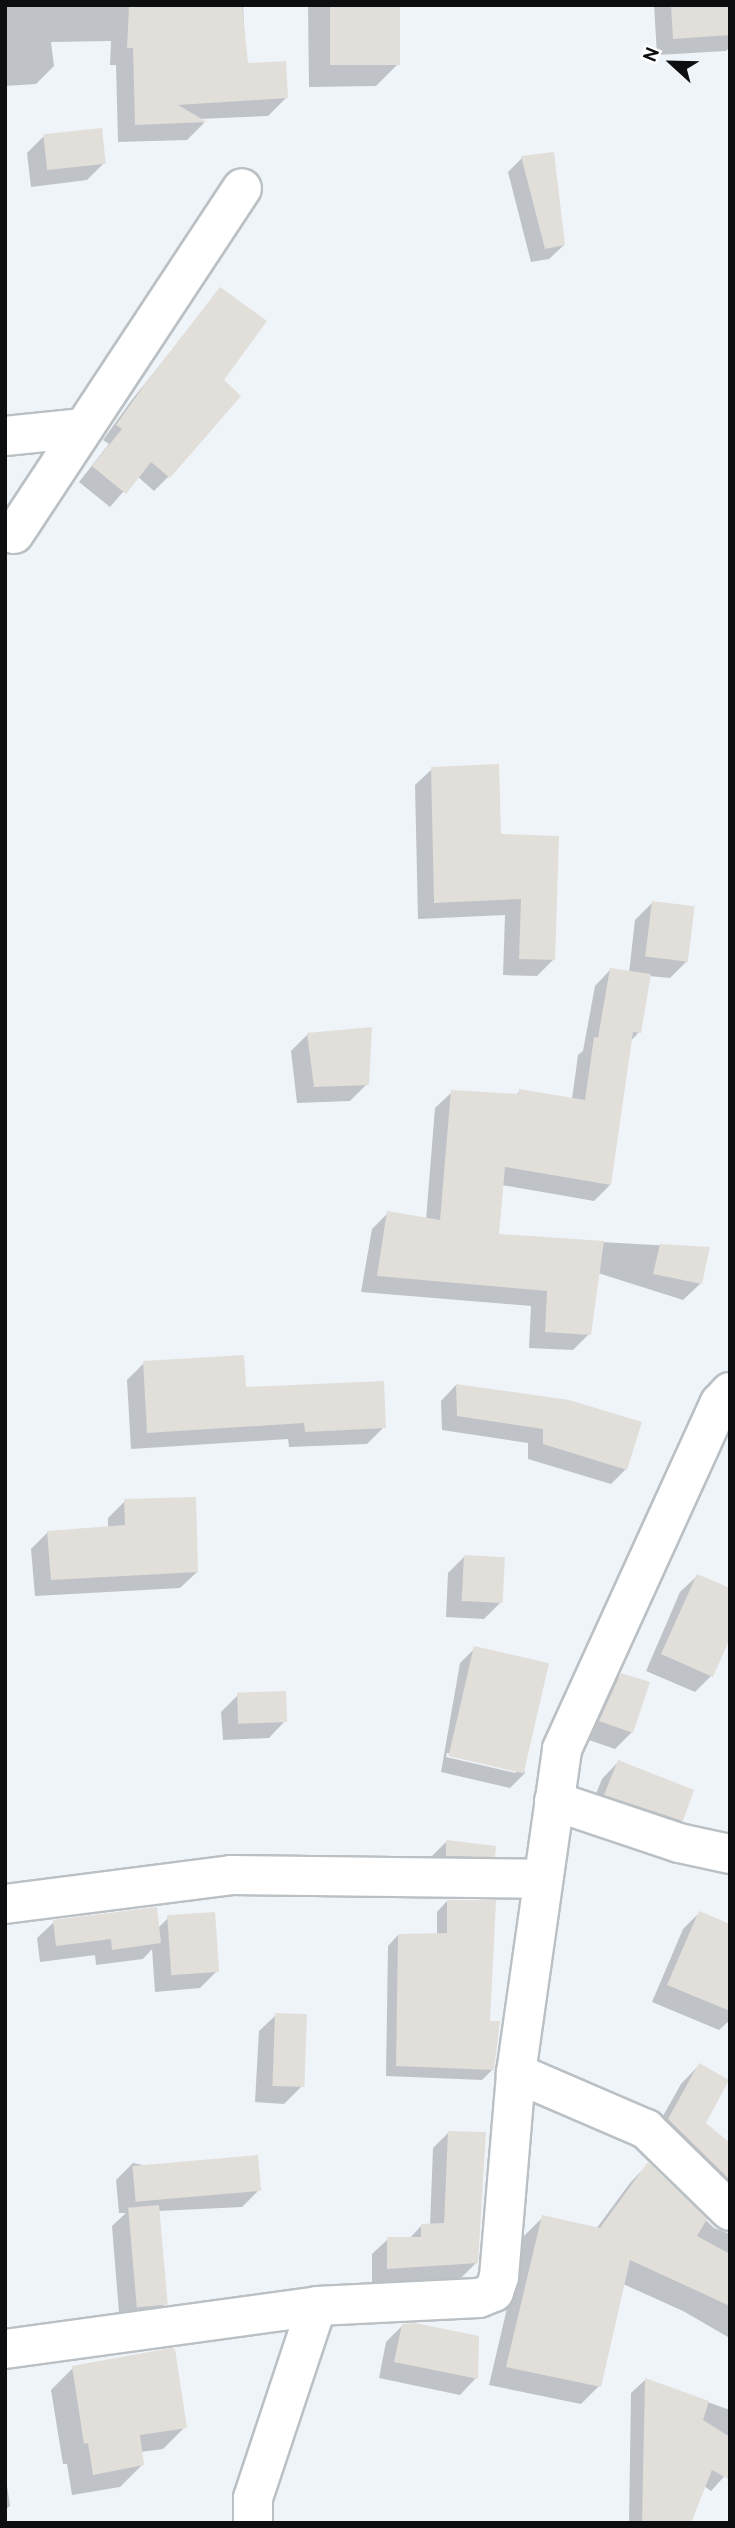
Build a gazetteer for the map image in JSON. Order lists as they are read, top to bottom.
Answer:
{
  "north": "left"
}
